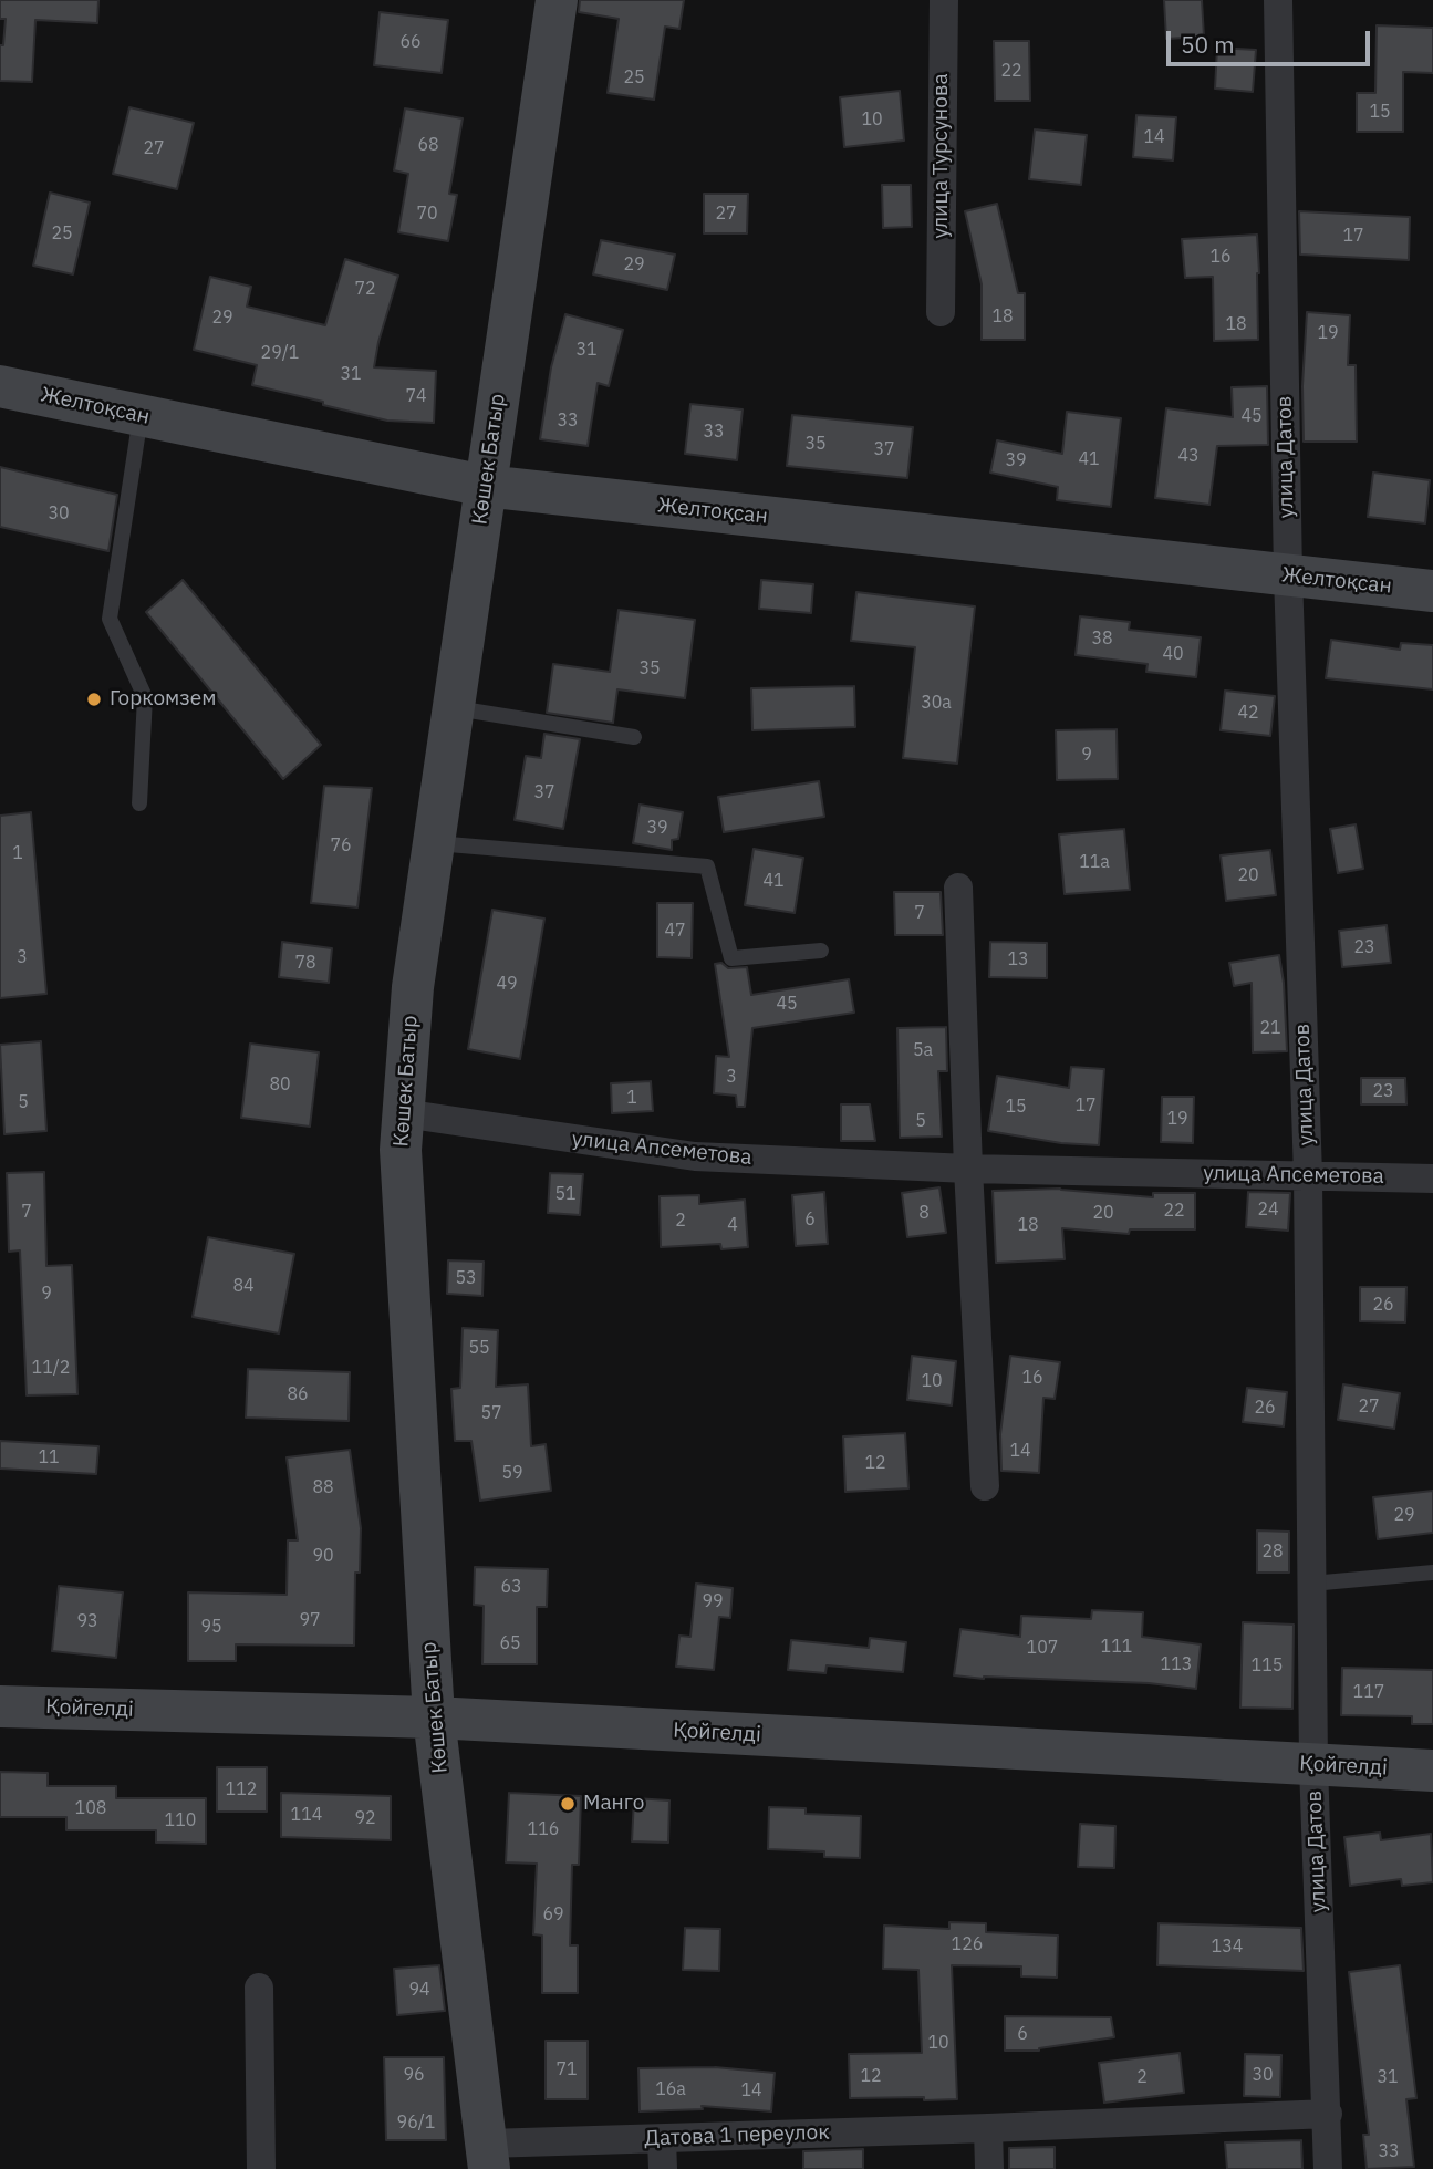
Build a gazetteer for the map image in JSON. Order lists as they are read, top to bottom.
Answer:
{
  "streets": {
    "street": [
      "улица Турсунова",
      "Желтоқсан",
      "улица Датов",
      "Көшек Батыр",
      "улица Апсеметова",
      "Қойгелді",
      "Датова 1 переулок"
    ]
  },
  "crossings": [
    ["Желтоқсан", "улица Датов"],
    ["Желтоқсан", "Көшек Батыр"],
    ["улица Датов", "улица Апсеметова"],
    ["улица Датов", "Қойгелді"],
    ["улица Датов", "Датова 1 переулок"],
    ["Көшек Батыр", "улица Апсеметова"],
    ["Көшек Батыр", "Қойгелді"],
    ["Көшек Батыр", "Датова 1 переулок"]
  ],
  "places": ["Горкомзем", "Манго"],
  "house_numbers": [
    "66",
    "22",
    "25",
    "15",
    "10",
    "14",
    "68",
    "27",
    "70",
    "27",
    "25",
    "17",
    "16",
    "29",
    "72",
    "18",
    "29",
    "18",
    "19",
    "31",
    "29/1",
    "31",
    "74",
    "45",
    "33",
    "33",
    "35",
    "37",
    "43",
    "41",
    "39",
    "30",
    "38",
    "40",
    "35",
    "30а",
    "42",
    "9",
    "37",
    "39",
    "76",
    "1",
    "11а",
    "20",
    "41",
    "7",
    "47",
    "23",
    "3",
    "13",
    "78",
    "49",
    "45",
    "21",
    "5а",
    "3",
    "80",
    "23",
    "1",
    "5",
    "17",
    "15",
    "19",
    "5",
    "51",
    "24",
    "22",
    "7",
    "8",
    "20",
    "6",
    "2",
    "4",
    "18",
    "53",
    "84",
    "9",
    "26",
    "55",
    "11/2",
    "16",
    "10",
    "86",
    "27",
    "26",
    "57",
    "14",
    "11",
    "12",
    "59",
    "88",
    "29",
    "28",
    "90",
    "63",
    "99",
    "97",
    "93",
    "95",
    "65",
    "111",
    "107",
    "113",
    "115",
    "117",
    "112",
    "108",
    "114",
    "92",
    "110",
    "116",
    "69",
    "126",
    "134",
    "94",
    "6",
    "10",
    "71",
    "96",
    "30",
    "12",
    "2",
    "31",
    "16а",
    "14",
    "96/1",
    "33"
  ],
  "scale_bar": "50 m"
}
